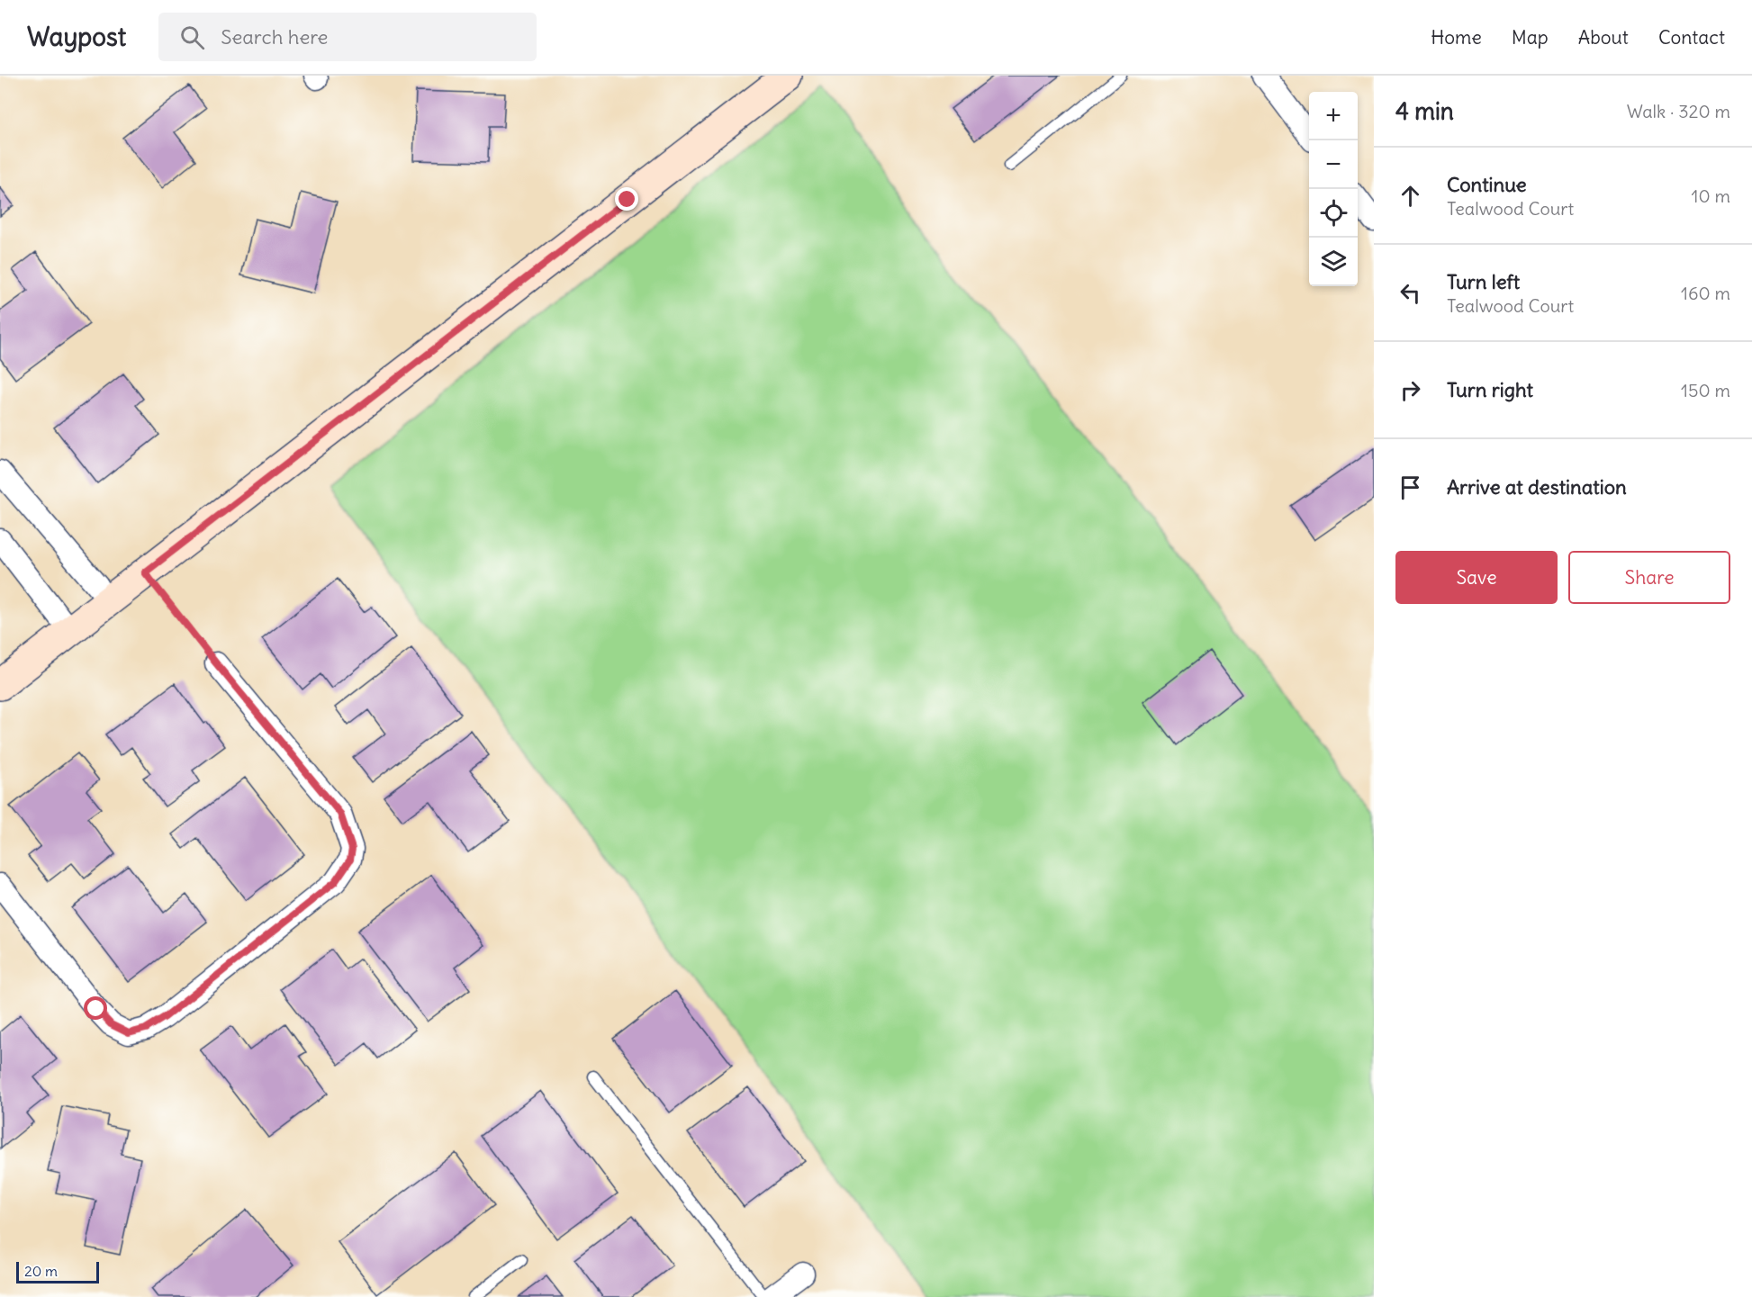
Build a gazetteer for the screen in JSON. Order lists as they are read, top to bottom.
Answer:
{
  "scale_bar": "20 m",
  "page": {
    "header": "Waypost",
    "search": "Search here",
    "nav": [
      "Home",
      "Map",
      "About",
      "Contact"
    ],
    "heading": ["4 min", "Walk · 320 m"],
    "map_buttons": ["+", "−"],
    "list": [
      ["Continue", "Tealwood Court", "10 m"],
      ["Turn left", "Tealwood Court", "160 m"],
      ["Turn right", "150 m"],
      "Arrive at destination"
    ],
    "buttons": ["Save", "Share"],
    "scale": "20 m"
  }
}
